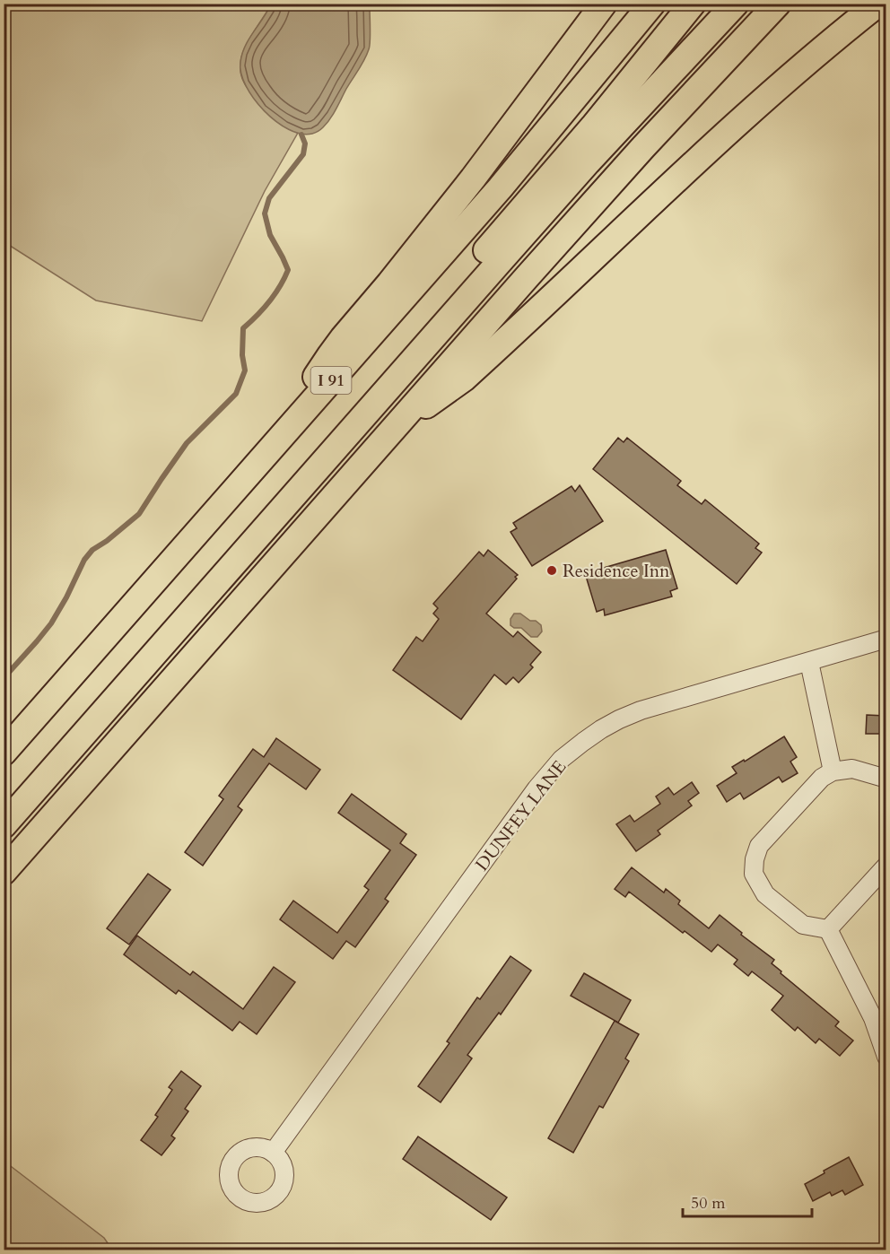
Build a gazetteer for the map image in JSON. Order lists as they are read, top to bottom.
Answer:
{
  "streets": {
    "highway": ["I 91"],
    "street": ["DUNFEY LANE"]
  },
  "places": ["Residence Inn"],
  "scale_bar": "50 m"
}
